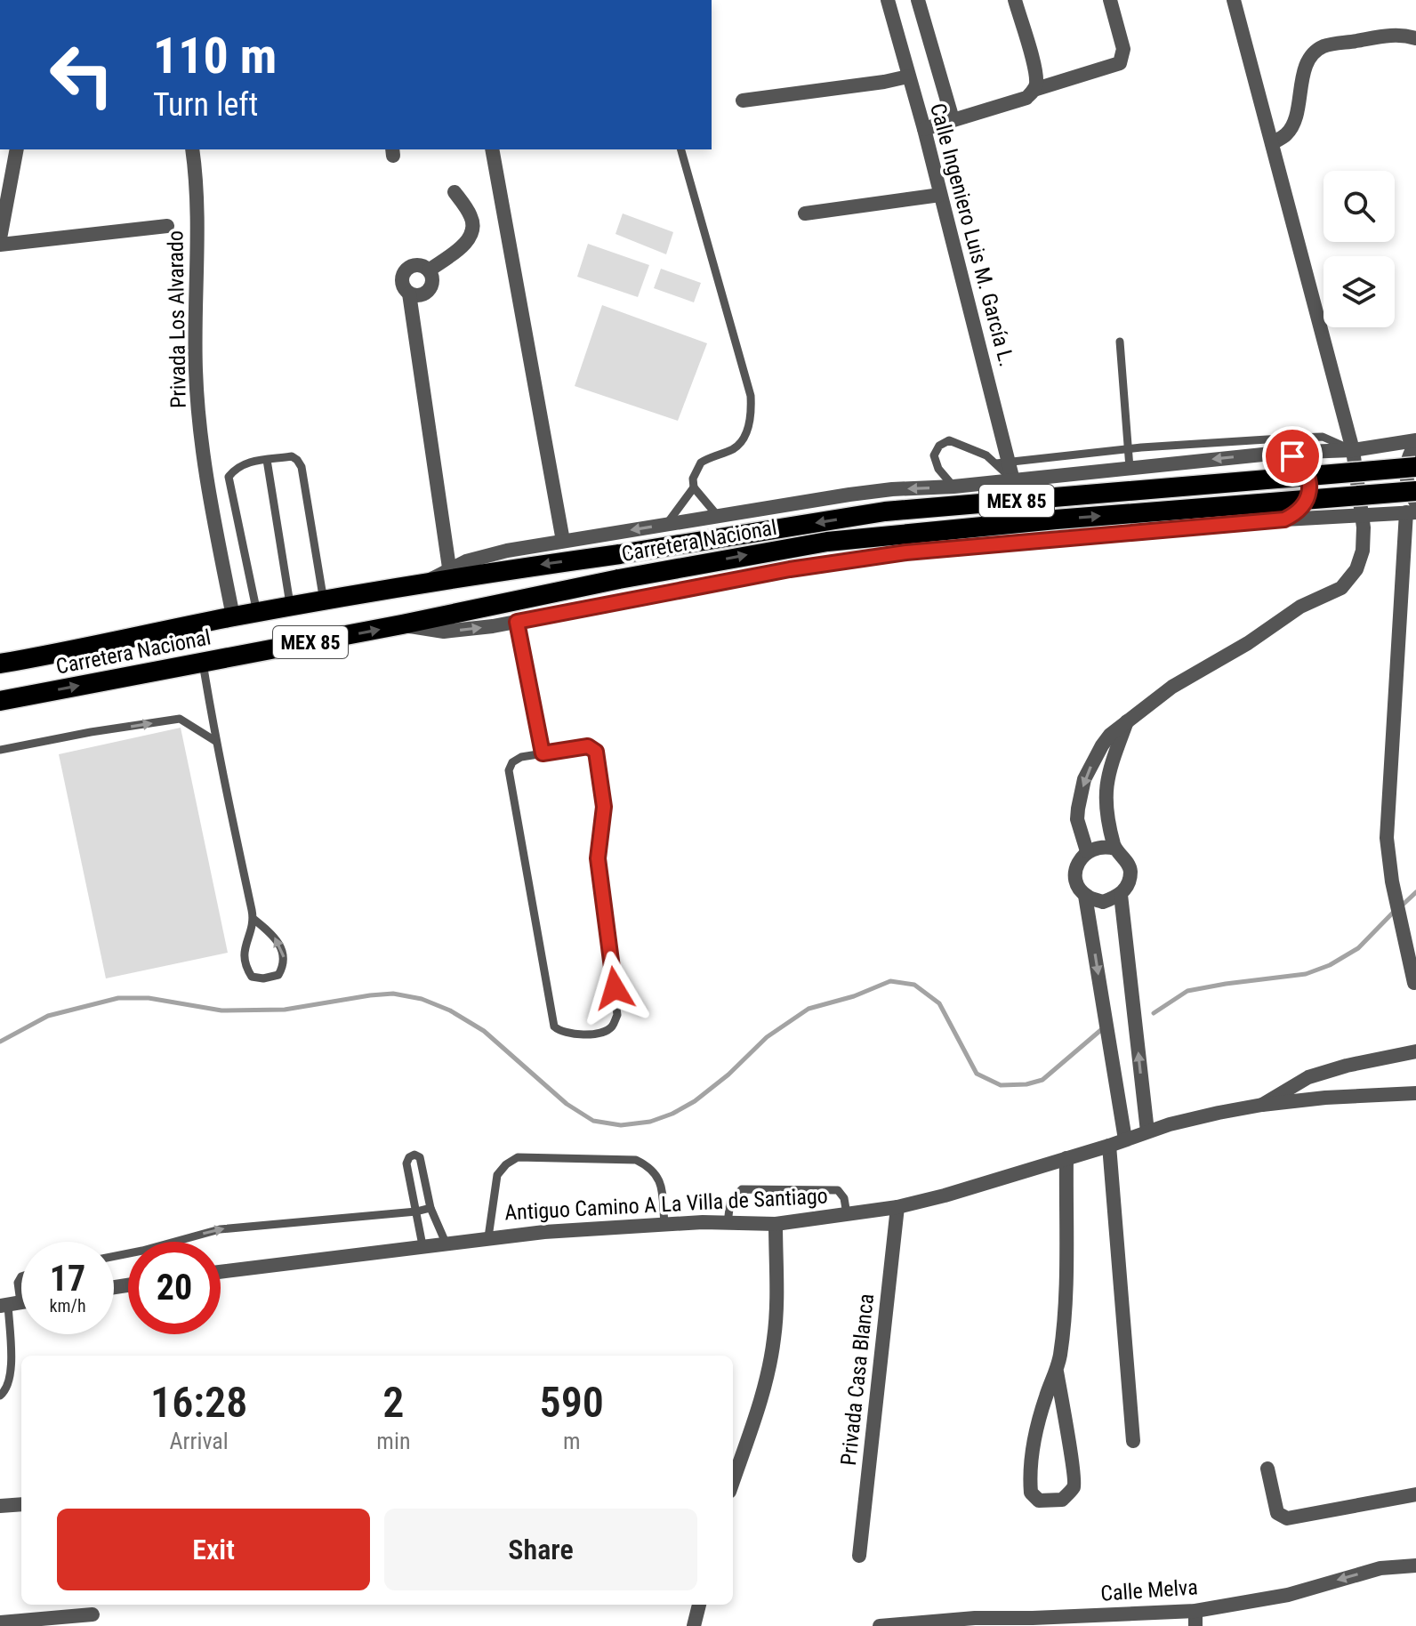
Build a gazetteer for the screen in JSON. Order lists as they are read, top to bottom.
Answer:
{
  "streets": {
    "highway": ["MEX 85", "Carretera Nacional"],
    "street": [
      "Calle Ingeniero Luis M. García L.",
      "Privada Los Alvarado",
      "Antiguo Camino A La Villa de Santiago",
      "Privada Casa Blanca",
      "Calle Melva"
    ]
  },
  "crossings": [
    ["Calle Ingeniero Luis M. García L.", "MEX 85"],
    ["Privada Los Alvarado", "Carretera Nacional"],
    ["MEX 85", "Carretera Nacional"],
    ["Antiguo Camino A La Villa de Santiago", "Privada Casa Blanca"]
  ],
  "one_way": ["Calle Melva"],
  "page": {
    "turn": ["110 m", "Turn left"],
    "speed": "17 km/h",
    "limit": "20",
    "eta": [
      "16:28",
      "Arrival",
      "2",
      "min",
      "590",
      "m"
    ],
    "buttons": ["Exit", "Share"]
  }
}
